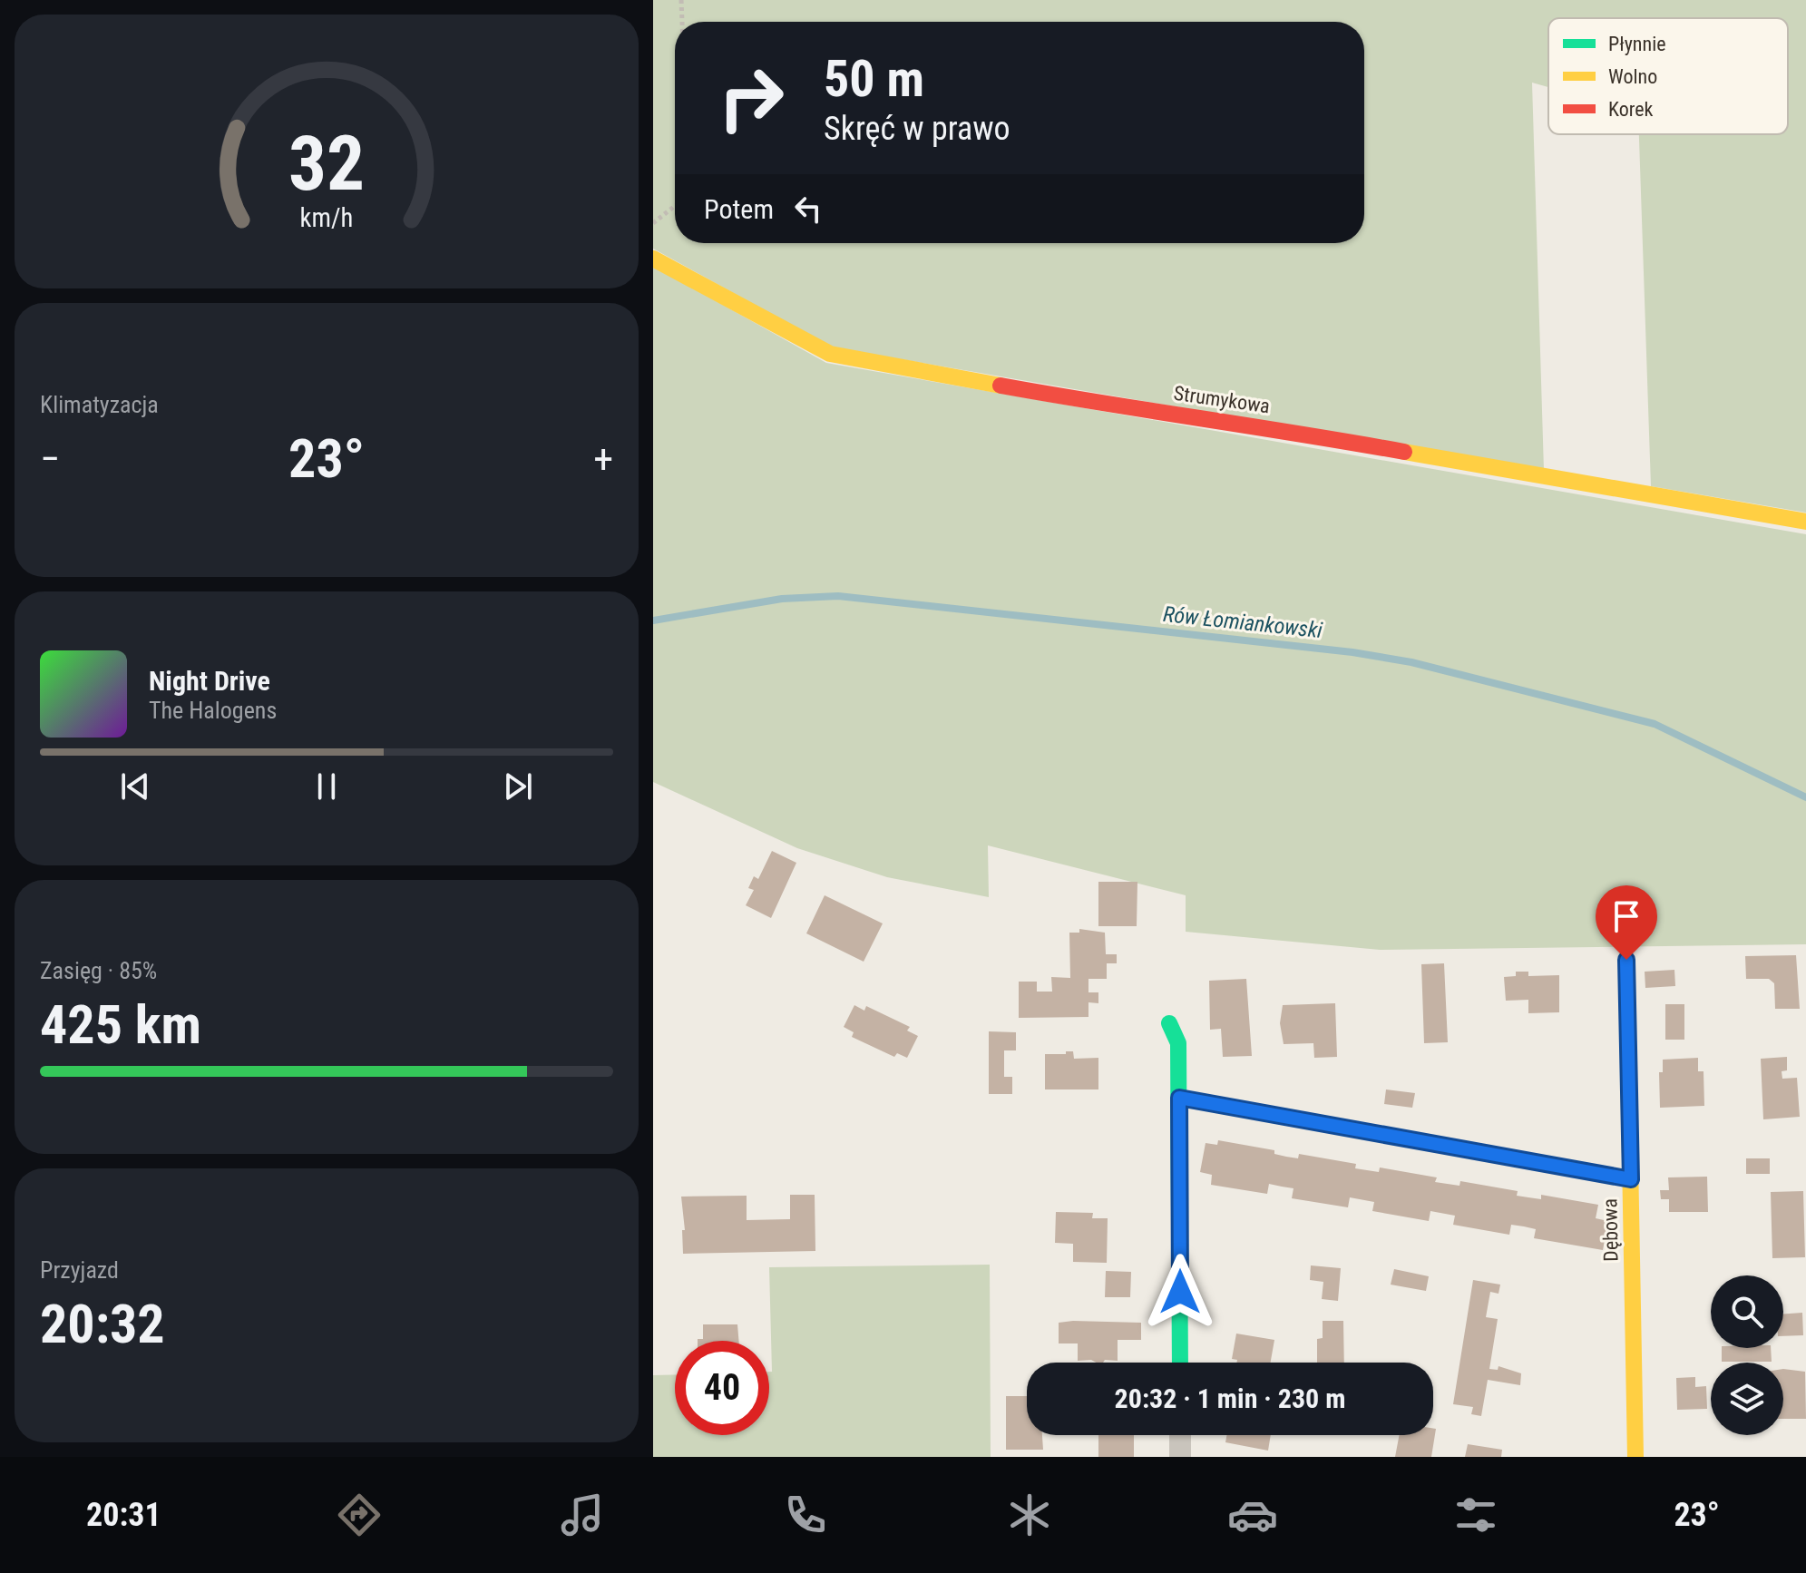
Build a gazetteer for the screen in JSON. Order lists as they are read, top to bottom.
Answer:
{
  "streets": {
    "street": ["Strumykowa", "Dębowa"]
  },
  "water": ["Rów Łomiankowski"],
  "legend": ["Płynnie", "Wolno", "Korek"],
  "page": {
    "turn": ["50 m", "Skręć w prawo"],
    "then": "Potem",
    "tile": [
      "Klimatyzacja",
      ["Zasięg · 85%", "425 km"],
      ["Przyjazd", "20:32"]
    ],
    "heat": ["−", "23°", "+"],
    "song": ["Night Drive", "The Halogens"],
    "limit": "40",
    "trip": "20:32 · 1 min · 230 m",
    "tabs": ["20:31", "23°"],
    "gauge": ["32", "km/h"]
  }
}
